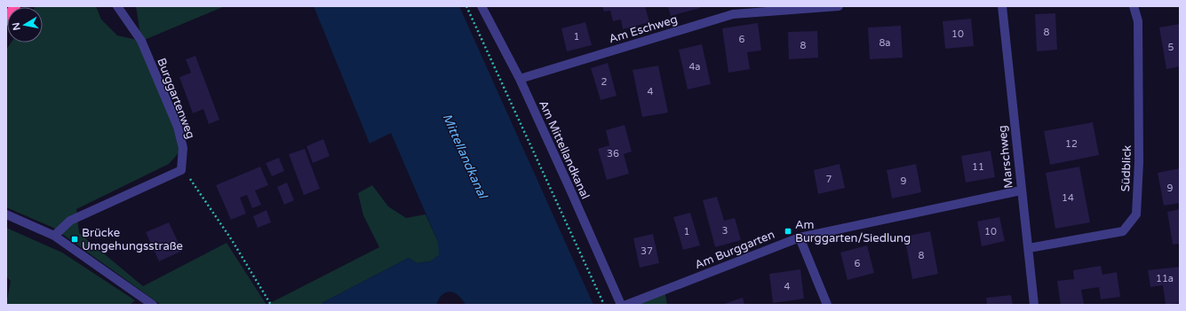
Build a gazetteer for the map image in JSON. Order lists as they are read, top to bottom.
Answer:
{
  "streets": {
    "street": [
      "Am Eschweg",
      "Burggartenweg",
      "Am Mittellandkanal",
      "Marschweg",
      "Südblick",
      "Am Burggarten"
    ]
  },
  "crossings": [
    ["Am Eschweg", "Am Mittellandkanal"],
    ["Marschweg", "Südblick"],
    ["Marschweg", "Am Burggarten"]
  ],
  "water": ["Mittellandkanal"],
  "places": {
    "transit": ["Am Burggarten/Siedlung", "Brücke Umgehungsstraße"]
  },
  "house_numbers": [
    "8",
    "10",
    "1",
    "6",
    "8a",
    "8",
    "5",
    "4a",
    "2",
    "4",
    "12",
    "36",
    "11",
    "7",
    "9",
    "9",
    "14",
    "3",
    "1",
    "10",
    "37",
    "8",
    "6",
    "11a",
    "4"
  ],
  "north": "left"
}
